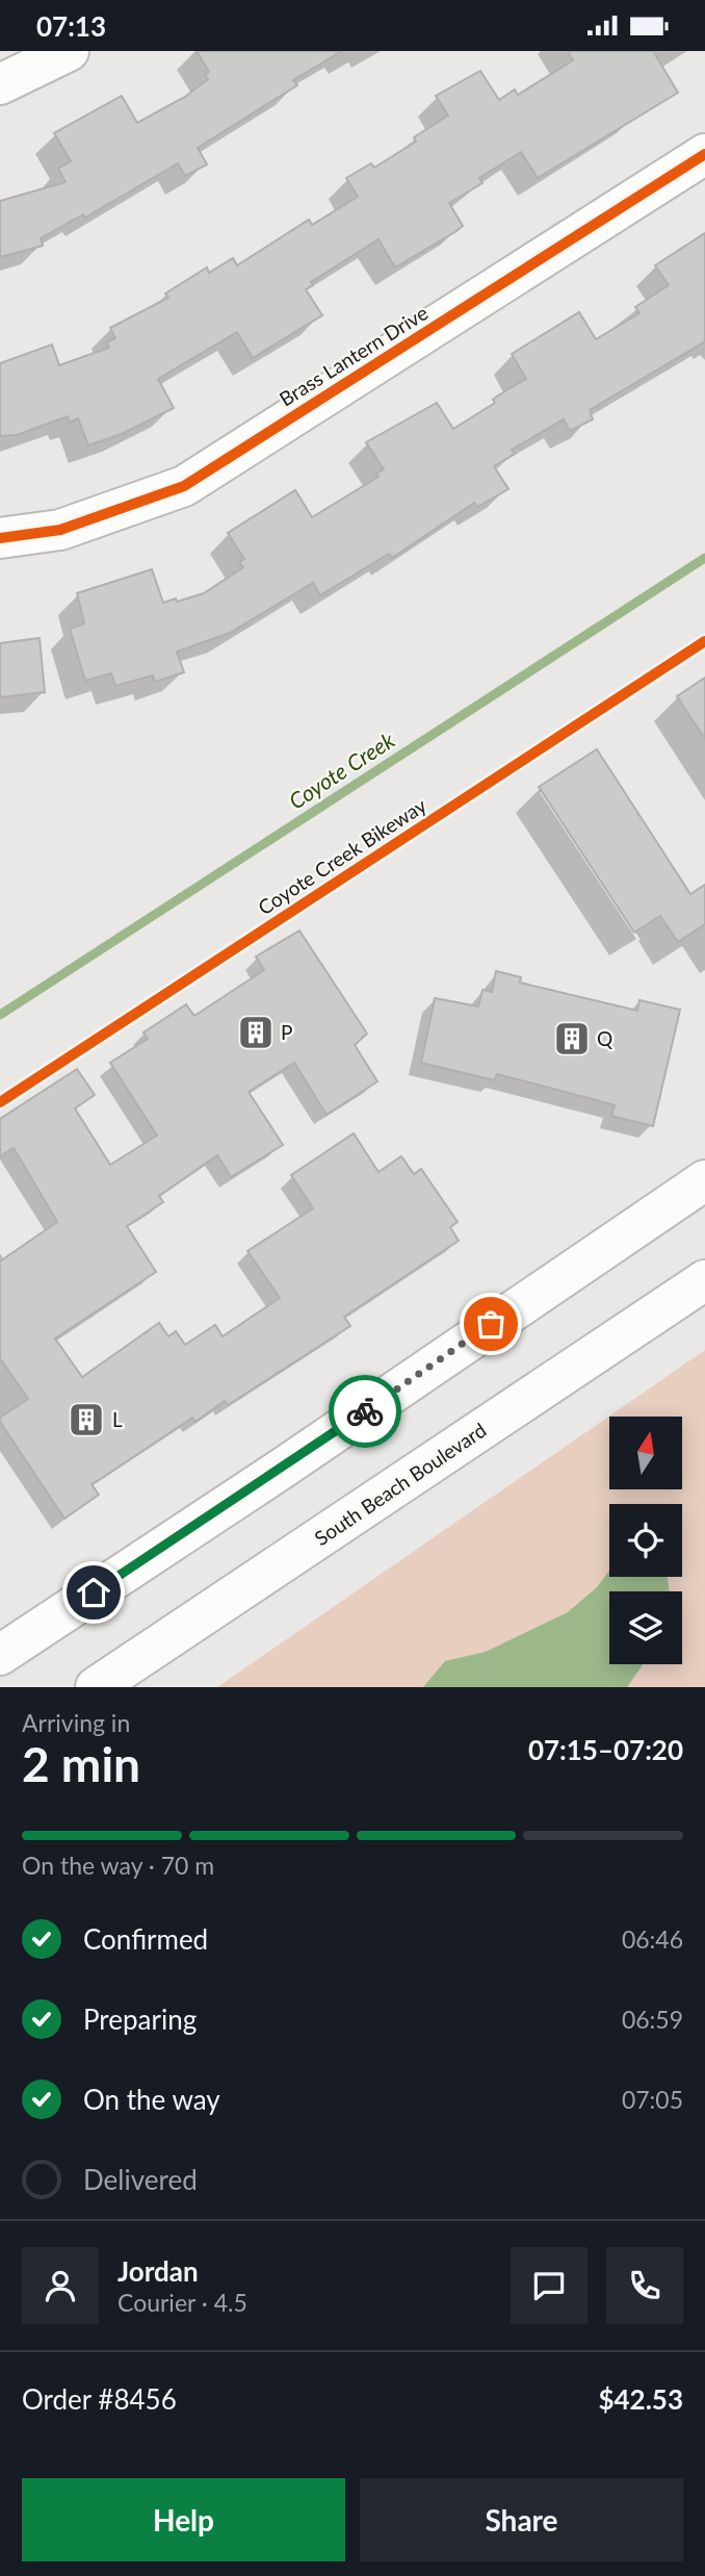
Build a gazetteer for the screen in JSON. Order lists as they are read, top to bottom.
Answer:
{
  "streets": {
    "main road": ["Brass Lantern Drive", "South Beach Boulevard"],
    "cycle path": ["Coyote Creek Bikeway"]
  },
  "water": ["Coyote Creek"],
  "places": {
    "building": ["P", "Q", "L"]
  },
  "north": "top",
  "page": {
    "status": "07:13",
    "heading": ["2 min", "Arriving in", "07:15–07:20"],
    "panel": [
      "Jordan",
      "Courier · 4.5",
      "Order #8456",
      "$42.53"
    ],
    "bar": "On the way · 70 m",
    "list": [
      ["Confirmed", "06:46"],
      ["Preparing", "06:59"],
      ["On the way", "07:05"],
      "Delivered"
    ],
    "buttons": ["Help", "Share"]
  }
}
